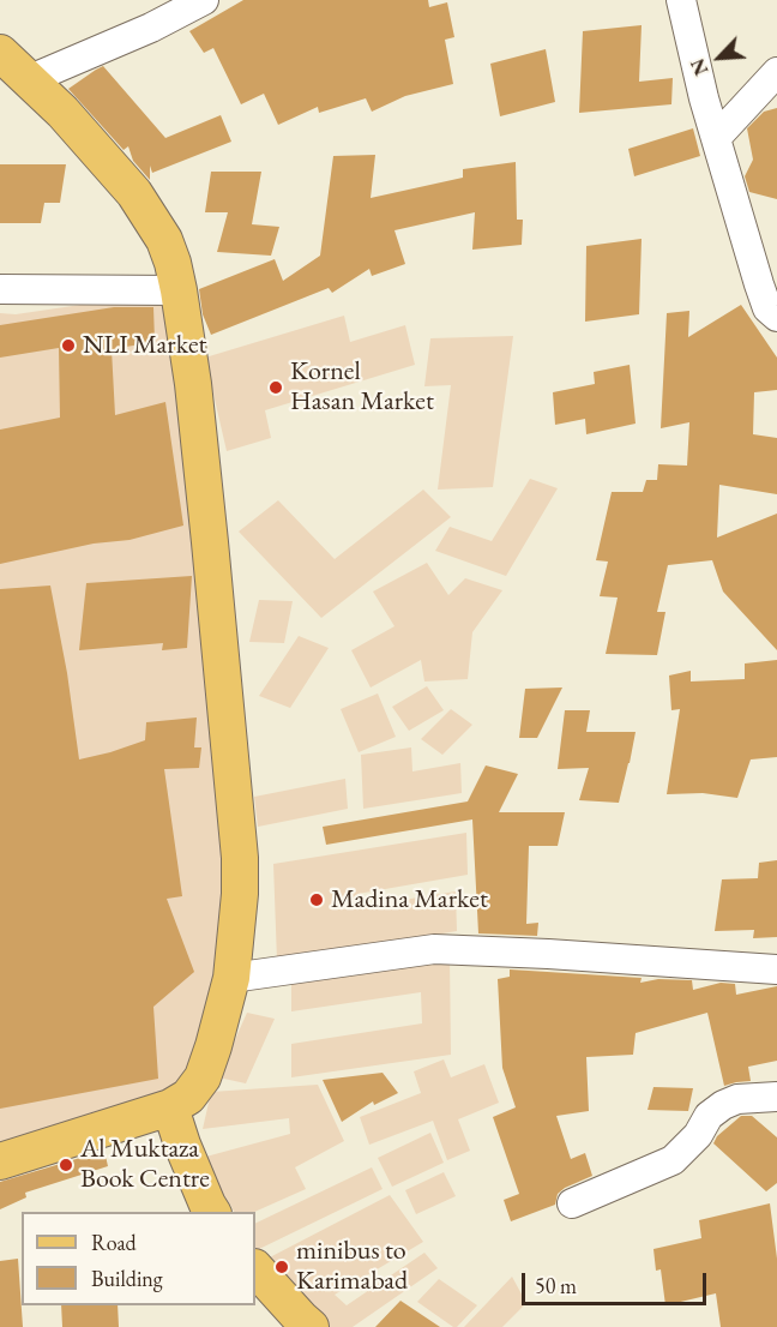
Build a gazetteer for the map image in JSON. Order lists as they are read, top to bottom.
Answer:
{
  "places": [
    "NLI Market",
    "Kornel Hasan Market",
    "Madina Market",
    "Al Muktaza Book Centre",
    "minibus to Karimabad"
  ],
  "legend": ["Road", "Building"],
  "scale_bar": "50 m",
  "north": "bottom left"
}
